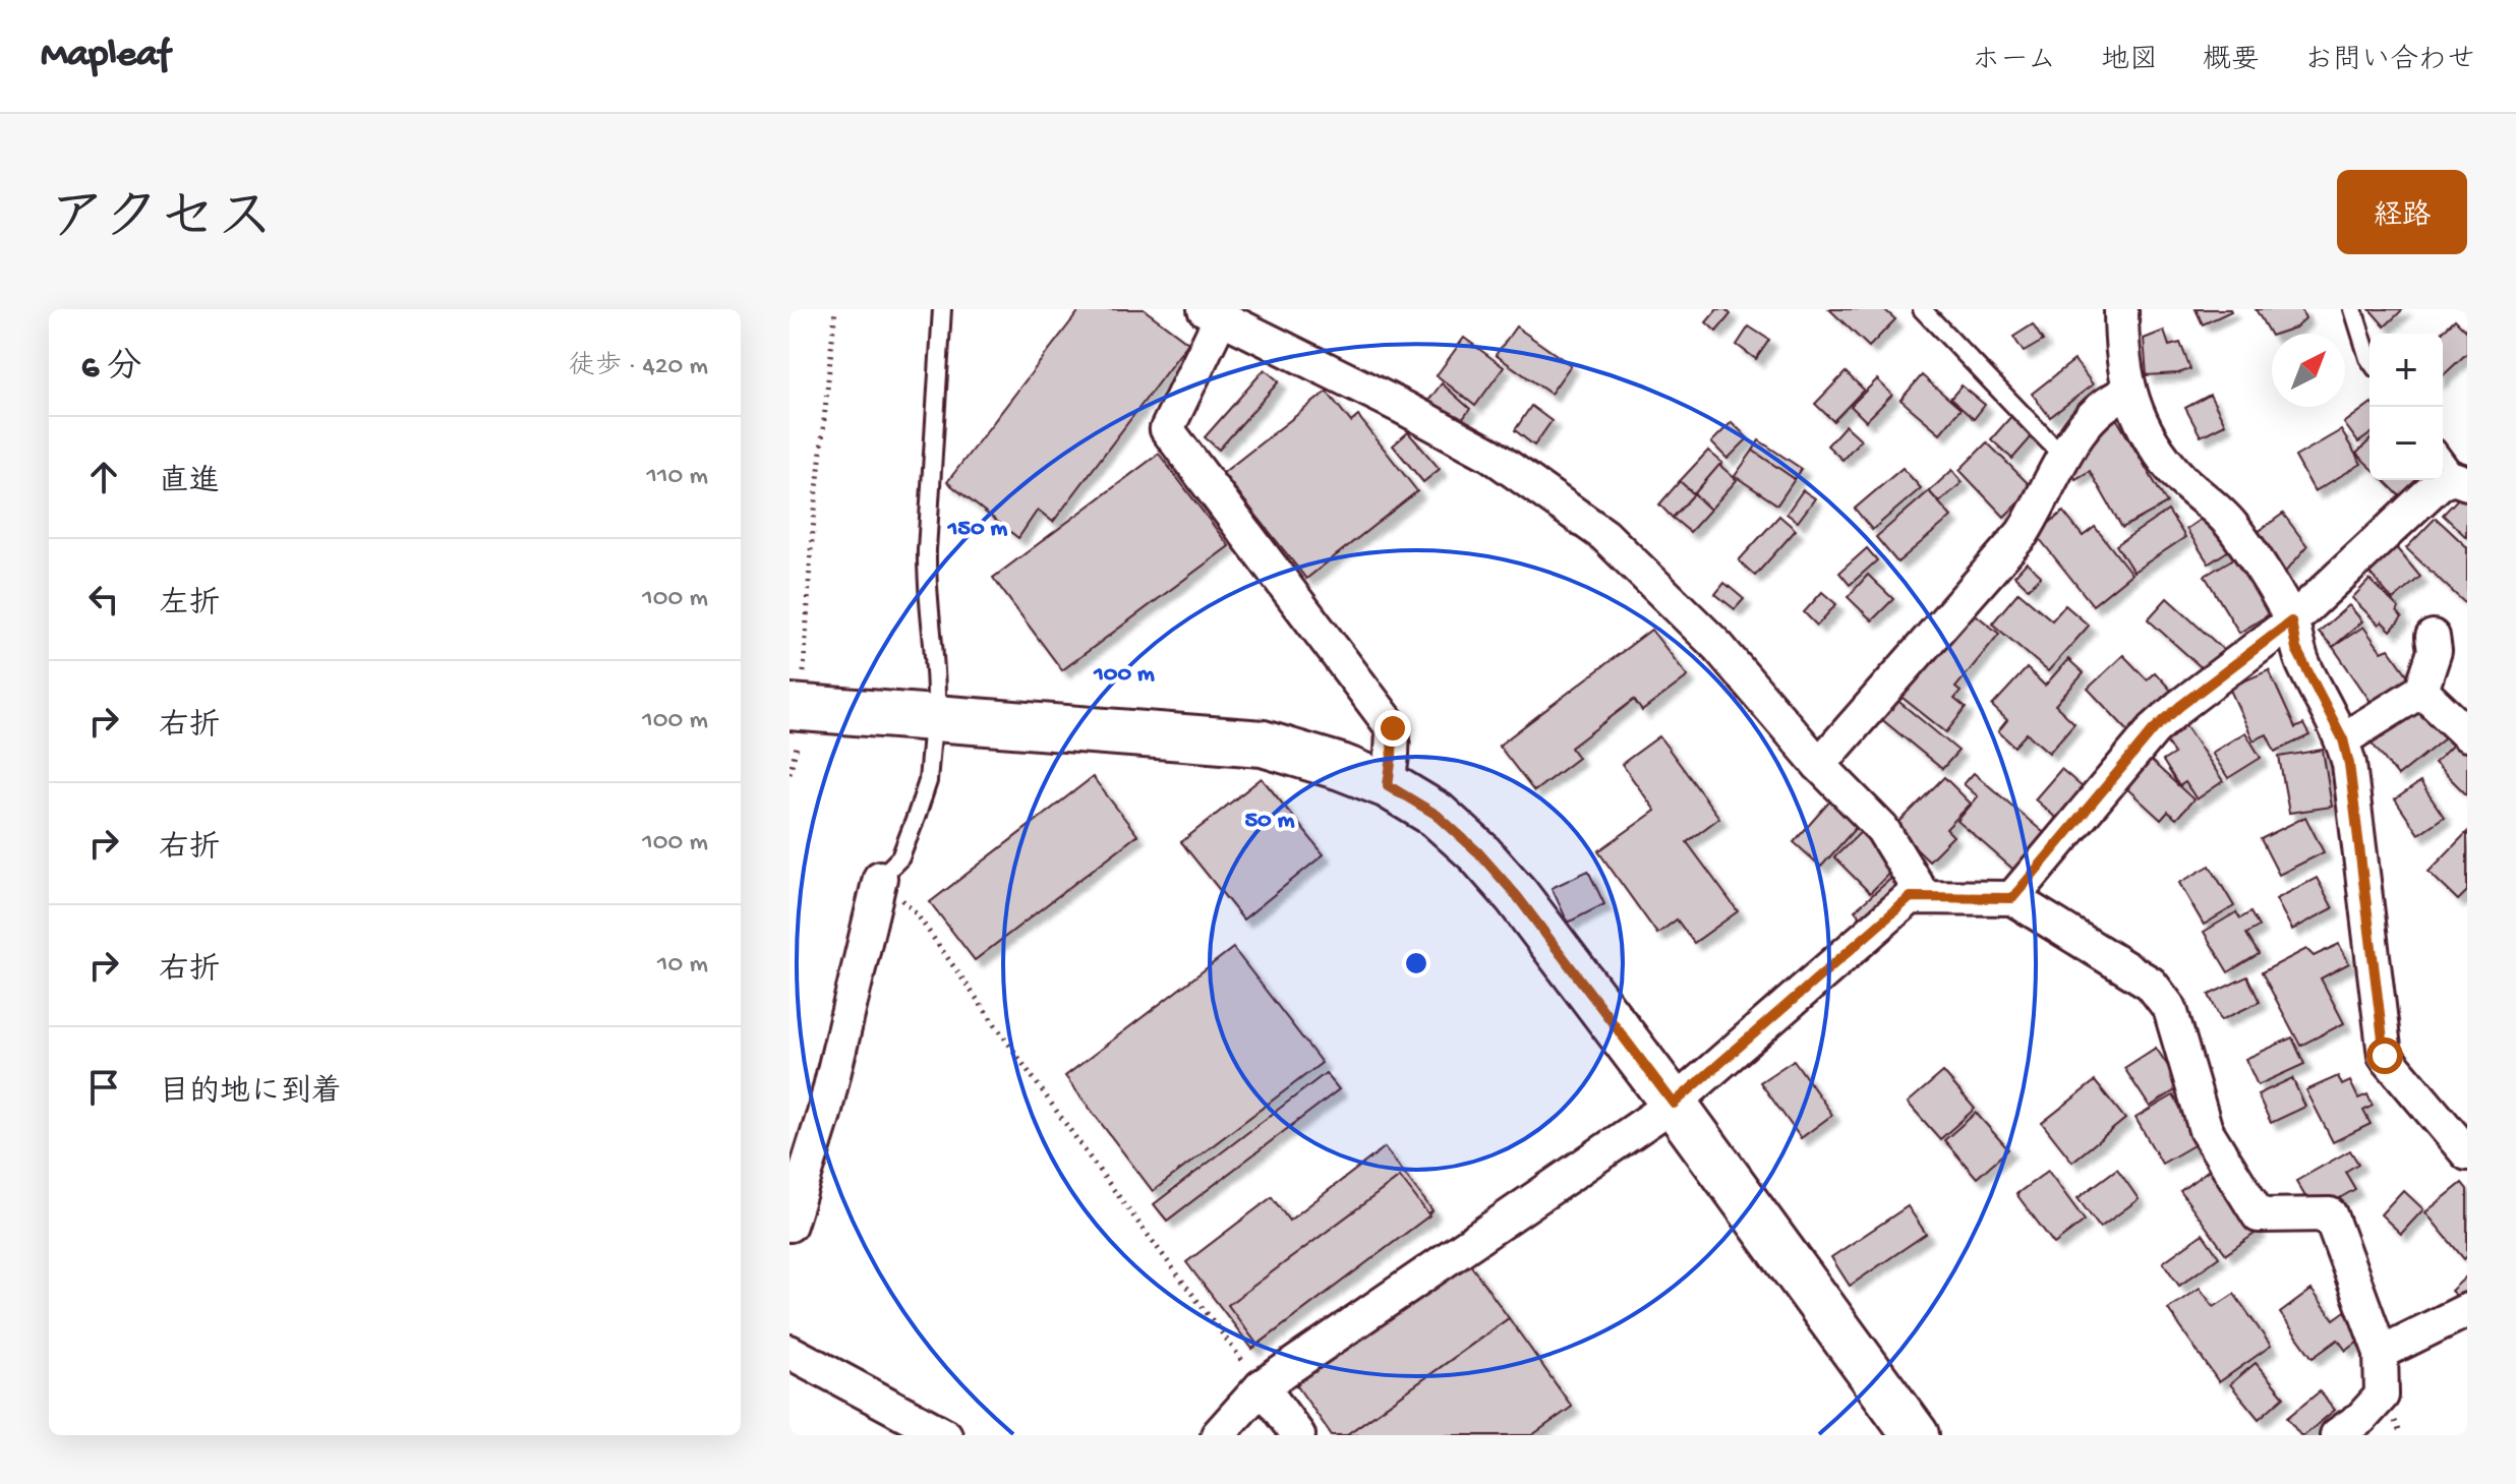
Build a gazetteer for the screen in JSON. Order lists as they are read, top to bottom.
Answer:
{
  "north": "top right",
  "page": {
    "header": "Mapleaf",
    "nav": [
      "ホーム",
      "地図",
      "概要",
      "お問い合わせ"
    ],
    "title": "アクセス",
    "buttons": "経路",
    "heading": ["6 分", "徒歩 · 420 m"],
    "map_buttons": ["+", "−"],
    "list": [
      ["直進", "110 m"],
      ["左折", "100 m"],
      ["右折", "100 m"],
      ["右折", "100 m"],
      ["右折", "10 m"],
      "目的地に到着"
    ]
  },
  "rings": ["150 m", "100 m", "50 m"]
}
